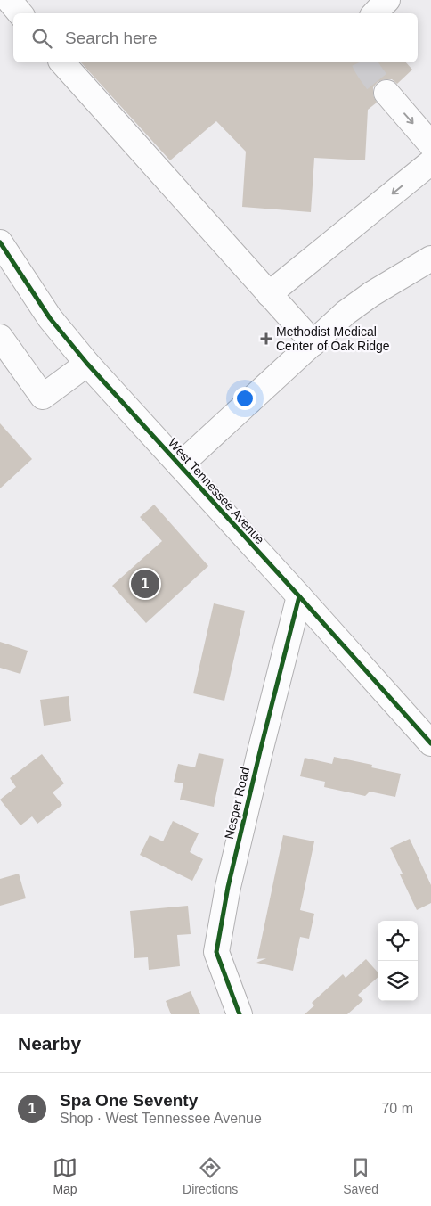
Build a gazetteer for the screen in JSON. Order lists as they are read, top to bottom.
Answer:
{
  "streets": {
    "street": ["West Tennessee Avenue", "Nesper Road"]
  },
  "crossings": [
    ["West Tennessee Avenue", "Nesper Road"]
  ],
  "places": {
    "health": ["Methodist Medical Center of Oak Ridge"]
  },
  "page": {
    "search": "Search here",
    "pins": "1",
    "heading": "Nearby",
    "list": [
      {
        "mark": "1",
        "name": "Spa One Seventy",
        "note": "Shop · West Tennessee Avenue",
        "value": "70 m"
      }
    ],
    "nav": ["Map", "Directions", "Saved"]
  }
}
